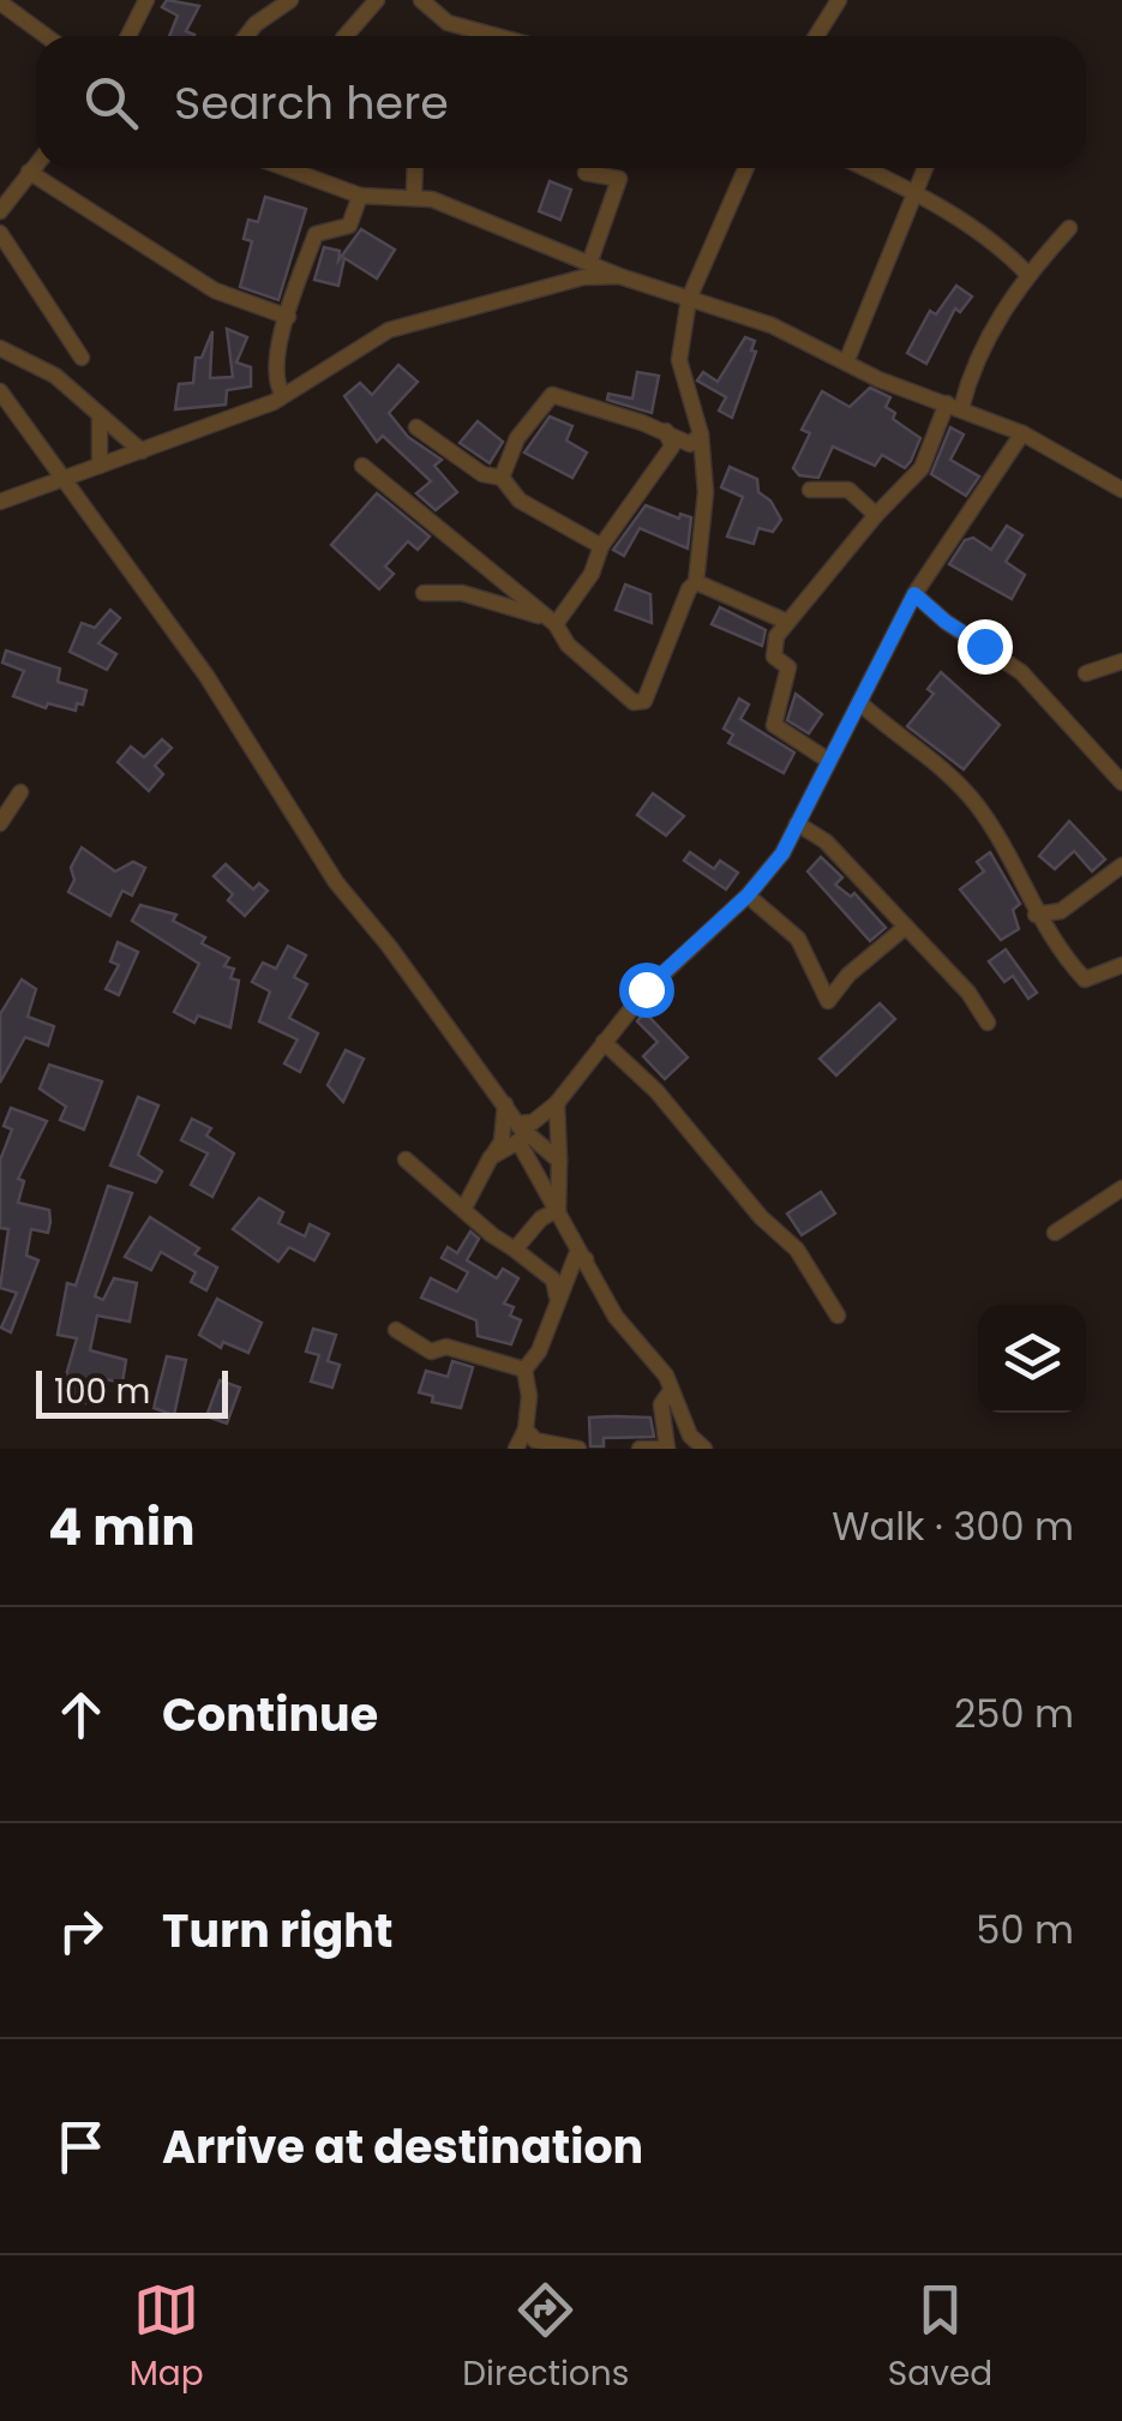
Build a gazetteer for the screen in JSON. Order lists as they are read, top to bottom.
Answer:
{
  "scale_bar": "100 m",
  "page": {
    "search": "Search here",
    "scale": "100 m",
    "heading": ["4 min", "Walk · 300 m"],
    "list": [
      ["Continue", "250 m"],
      ["Turn right", "50 m"],
      "Arrive at destination"
    ],
    "nav": ["Map", "Directions", "Saved"]
  }
}
